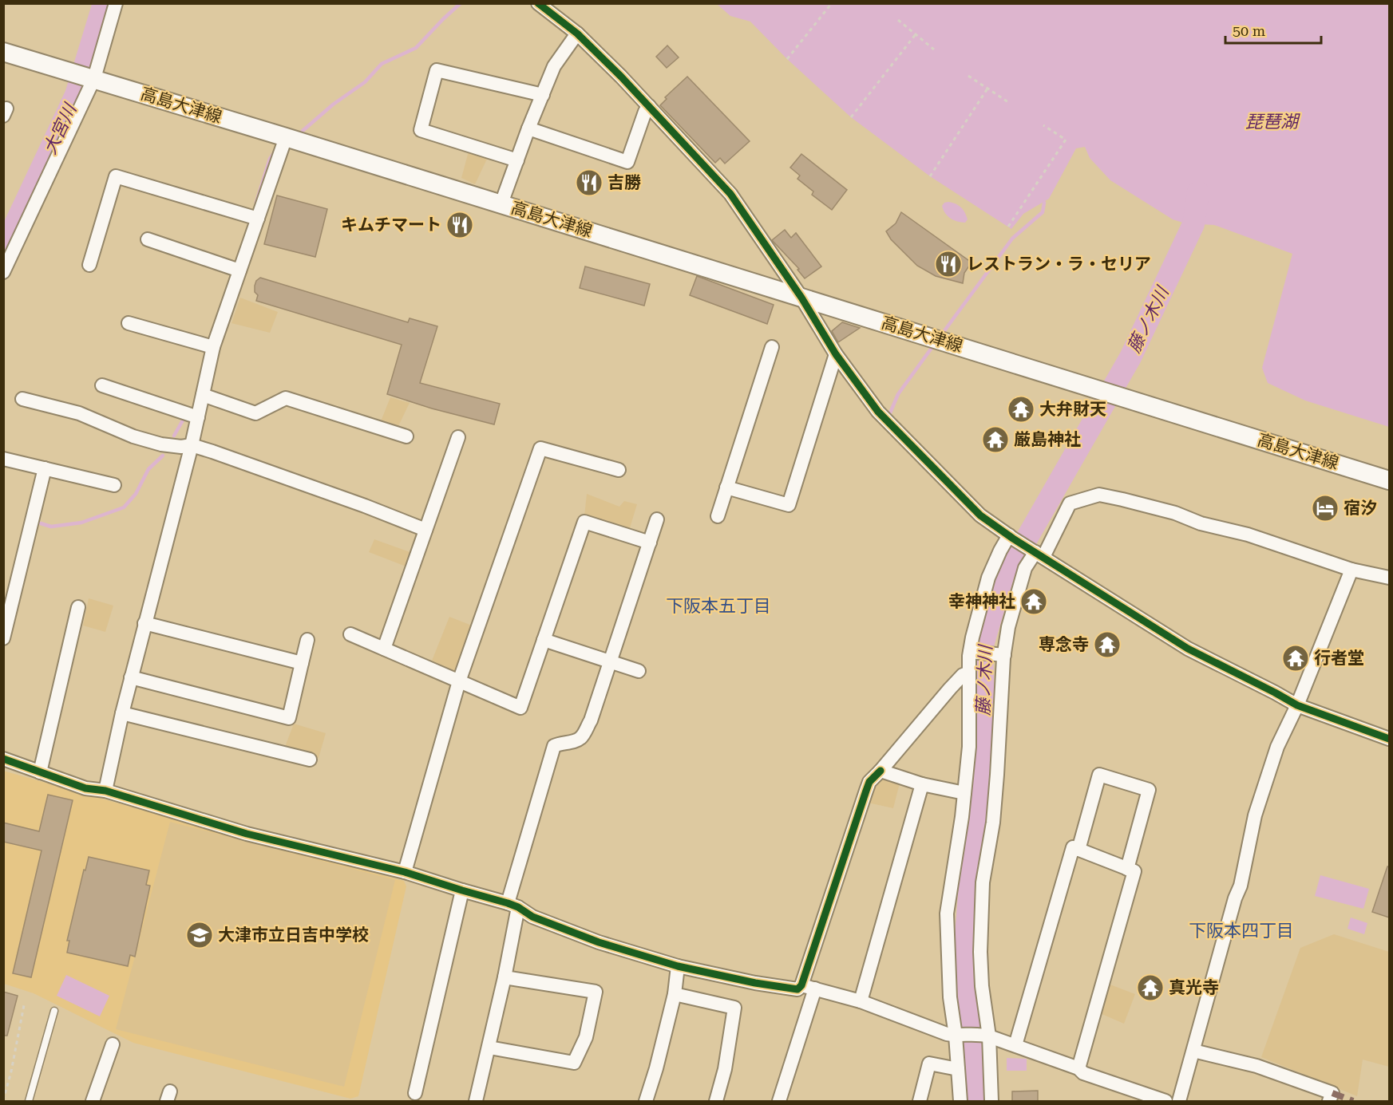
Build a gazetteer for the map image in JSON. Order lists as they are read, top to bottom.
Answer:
{
  "streets": {
    "main road": ["高島大津線"]
  },
  "districts": ["下阪本五丁目", "下阪本四丁目"],
  "water": ["琵琶湖", "大宮川", "藤ノ木川"],
  "places": {
    "restaurant": ["吉勝", "キムチマート", "レストラン・ラ・セリア"],
    "temple": [
      "大弁財天",
      "厳島神社",
      "幸神神社",
      "専念寺",
      "行者堂",
      "真光寺"
    ],
    "hotel": ["宿汐"],
    "school or university": ["大津市立日吉中学校"]
  },
  "scale_bar": "50 m"
}
